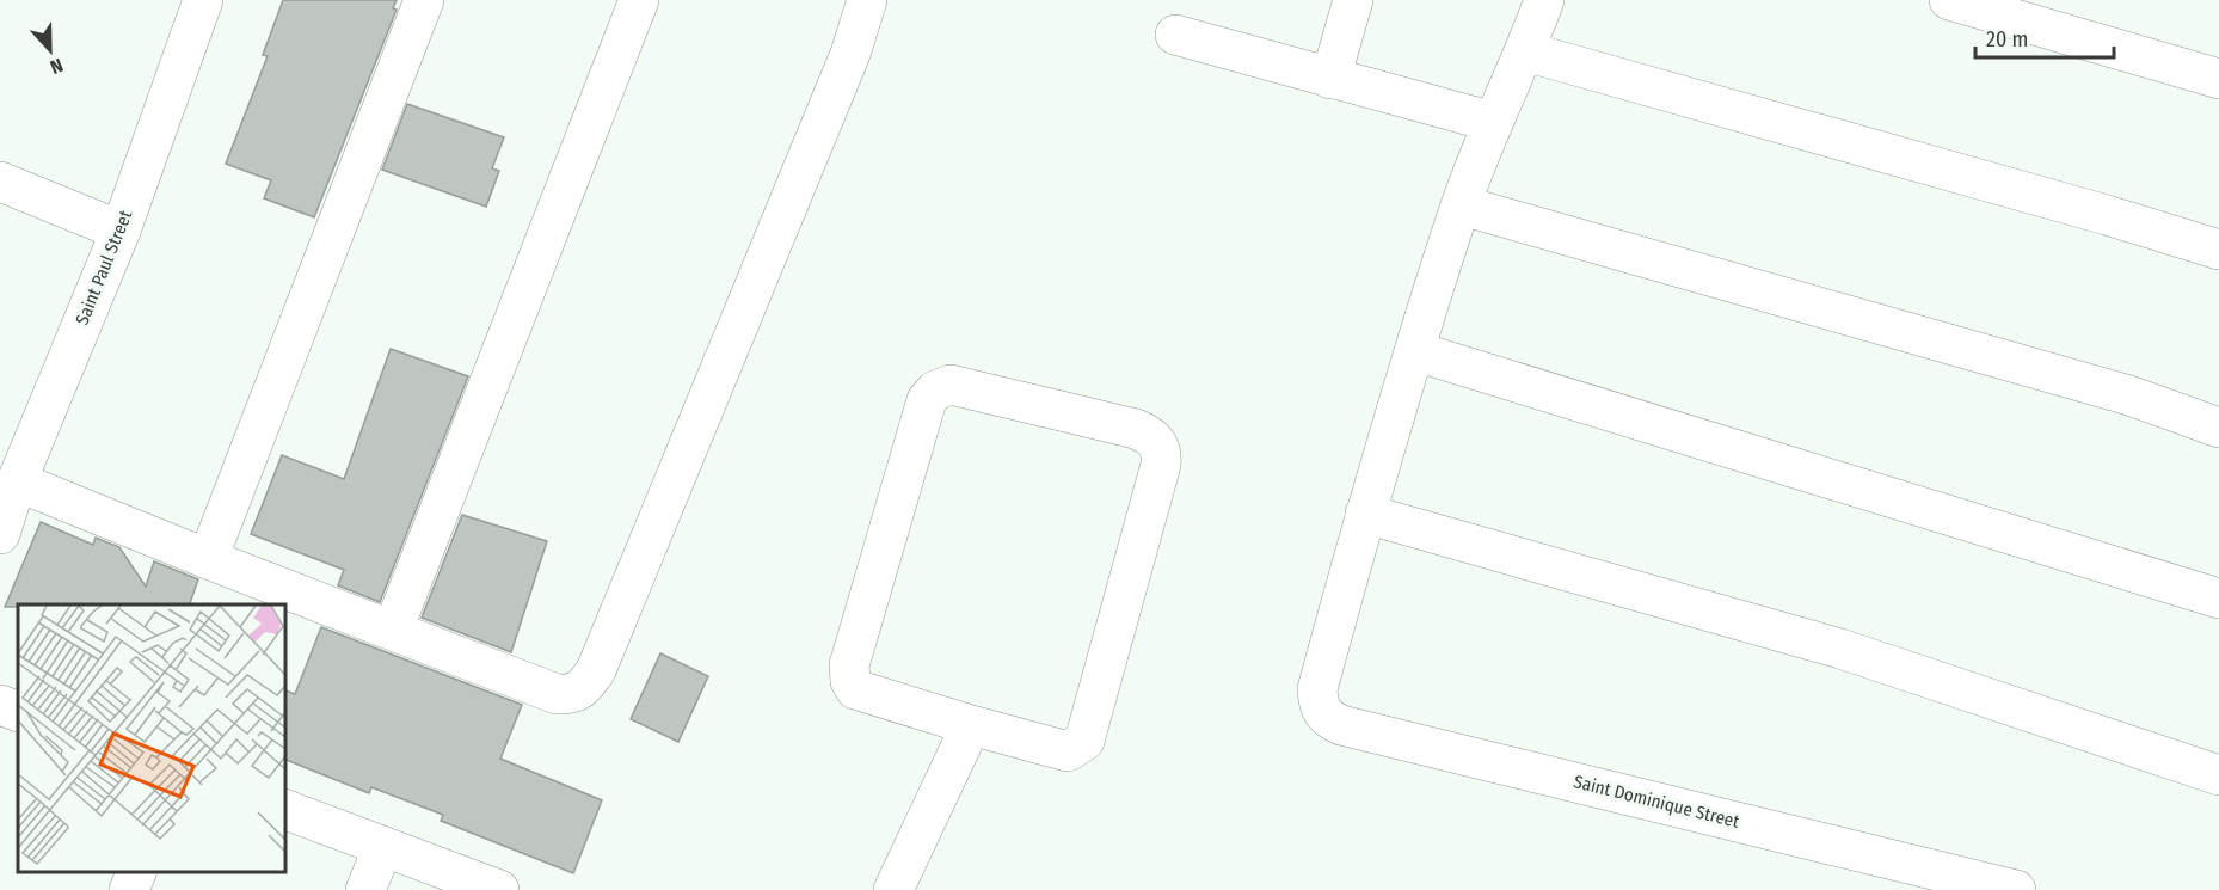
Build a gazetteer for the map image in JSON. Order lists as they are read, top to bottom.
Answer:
{
  "streets": {
    "street": ["Saint Paul Street", "Saint Dominique Street"]
  },
  "scale_bar": "20 m",
  "north": "bottom"
}
